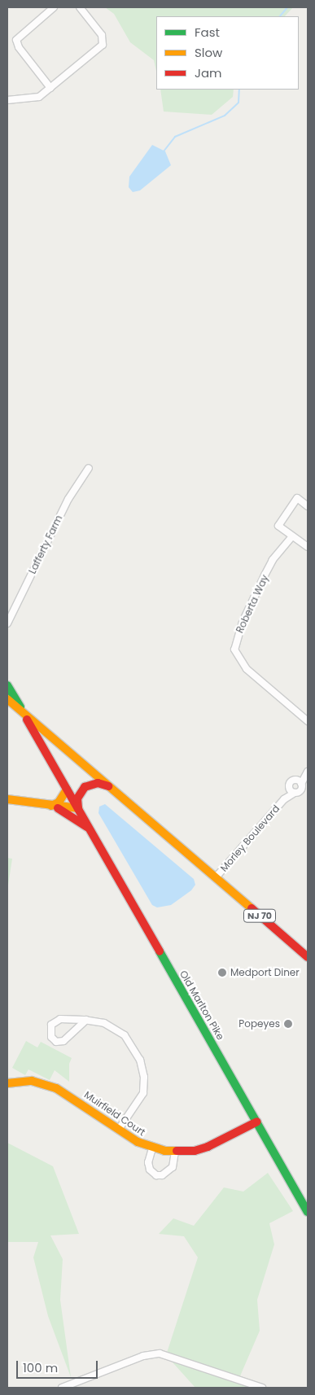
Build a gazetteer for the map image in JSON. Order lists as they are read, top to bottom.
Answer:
{
  "streets": {
    "main road": ["NJ 70", "Old Marlton Pike", "Muirfield Court"],
    "street": ["Lafferty Farm", "Roberta Way", "Morley Boulevard"]
  },
  "crossings": [
    ["Morley Boulevard", "NJ 70"],
    ["NJ 70", "Old Marlton Pike"],
    ["Old Marlton Pike", "Muirfield Court"]
  ],
  "places": ["Medport Diner", "Popeyes"],
  "legend": ["Fast", "Slow", "Jam"],
  "scale_bar": "100 m"
}
